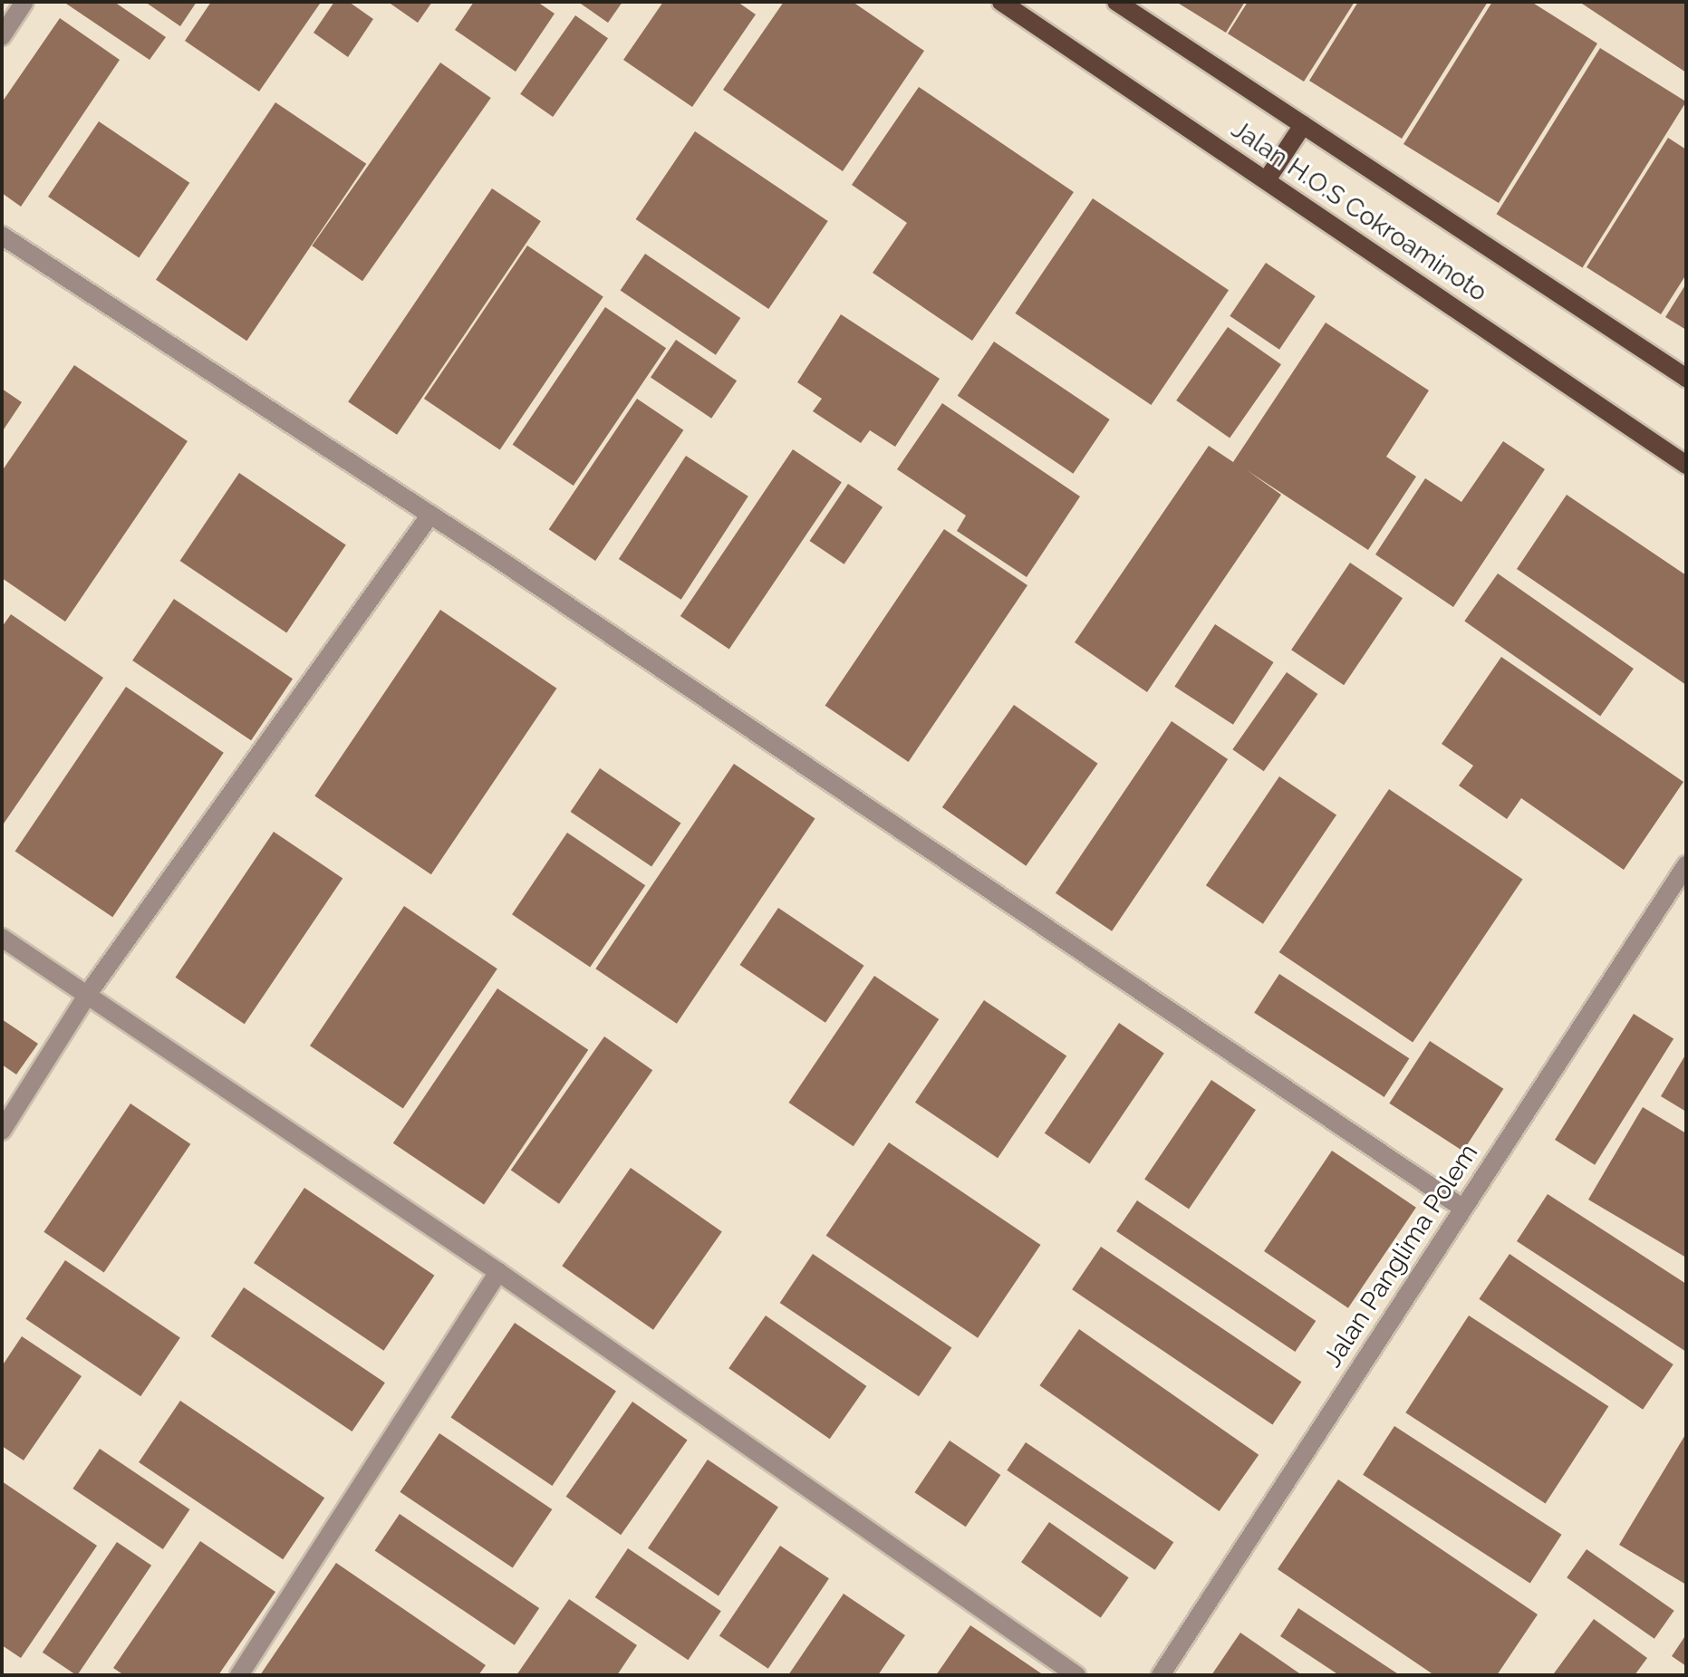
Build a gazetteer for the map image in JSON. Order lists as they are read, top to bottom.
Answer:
{
  "streets": {
    "main road": ["Jalan H.O.S Cokroaminoto"],
    "street": ["Jalan Panglima Polem"]
  }
}
